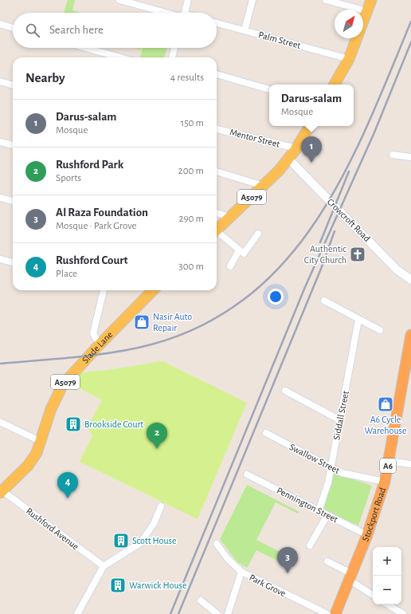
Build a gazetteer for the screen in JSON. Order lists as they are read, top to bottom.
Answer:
{
  "streets": {
    "highway": ["A6", "Stockport Road"],
    "main road": ["A5079", "Slade Lane"],
    "street": [
      "Palm Street",
      "Mentor Street",
      "Crowcroft Road",
      "Siddall Street",
      "Swallow Street",
      "Pennington Street",
      "Rushford Avenue",
      "Park Grove"
    ]
  },
  "crossings": [
    ["Mentor Street", "A5079"],
    ["A5079", "Crowcroft Road"],
    ["Slade Lane", "Rushford Avenue"],
    ["Siddall Street", "Swallow Street"],
    ["Siddall Street", "Pennington Street"],
    ["Swallow Street", "Stockport Road"],
    ["Pennington Street", "Stockport Road"]
  ],
  "places": {
    "church": ["Authentic City Church"],
    "shop": ["Nasir Auto Repair", "A6 Cycle Warehouse"],
    "building": ["Brookside Court", "Scott House", "Warwick House"]
  },
  "north": "top right",
  "page": {
    "search": "Search here",
    "heading": ["Nearby", "4 results"],
    "popup": ["Darus-salam", "Mosque"],
    "list": [
      {
        "mark": "1",
        "name": "Darus-salam",
        "note": "Mosque",
        "value": "150 m"
      },
      {
        "mark": "2",
        "name": "Rushford Park",
        "note": "Sports",
        "value": "200 m"
      },
      {
        "mark": "3",
        "name": "Al Raza Foundation",
        "note": "Mosque · Park Grove",
        "value": "290 m"
      },
      {
        "mark": "4",
        "name": "Rushford Court",
        "note": "Place",
        "value": "300 m"
      }
    ],
    "pins": [
      "1",
      "2",
      "4",
      "3"
    ],
    "map_buttons": ["+", "−"]
  }
}
